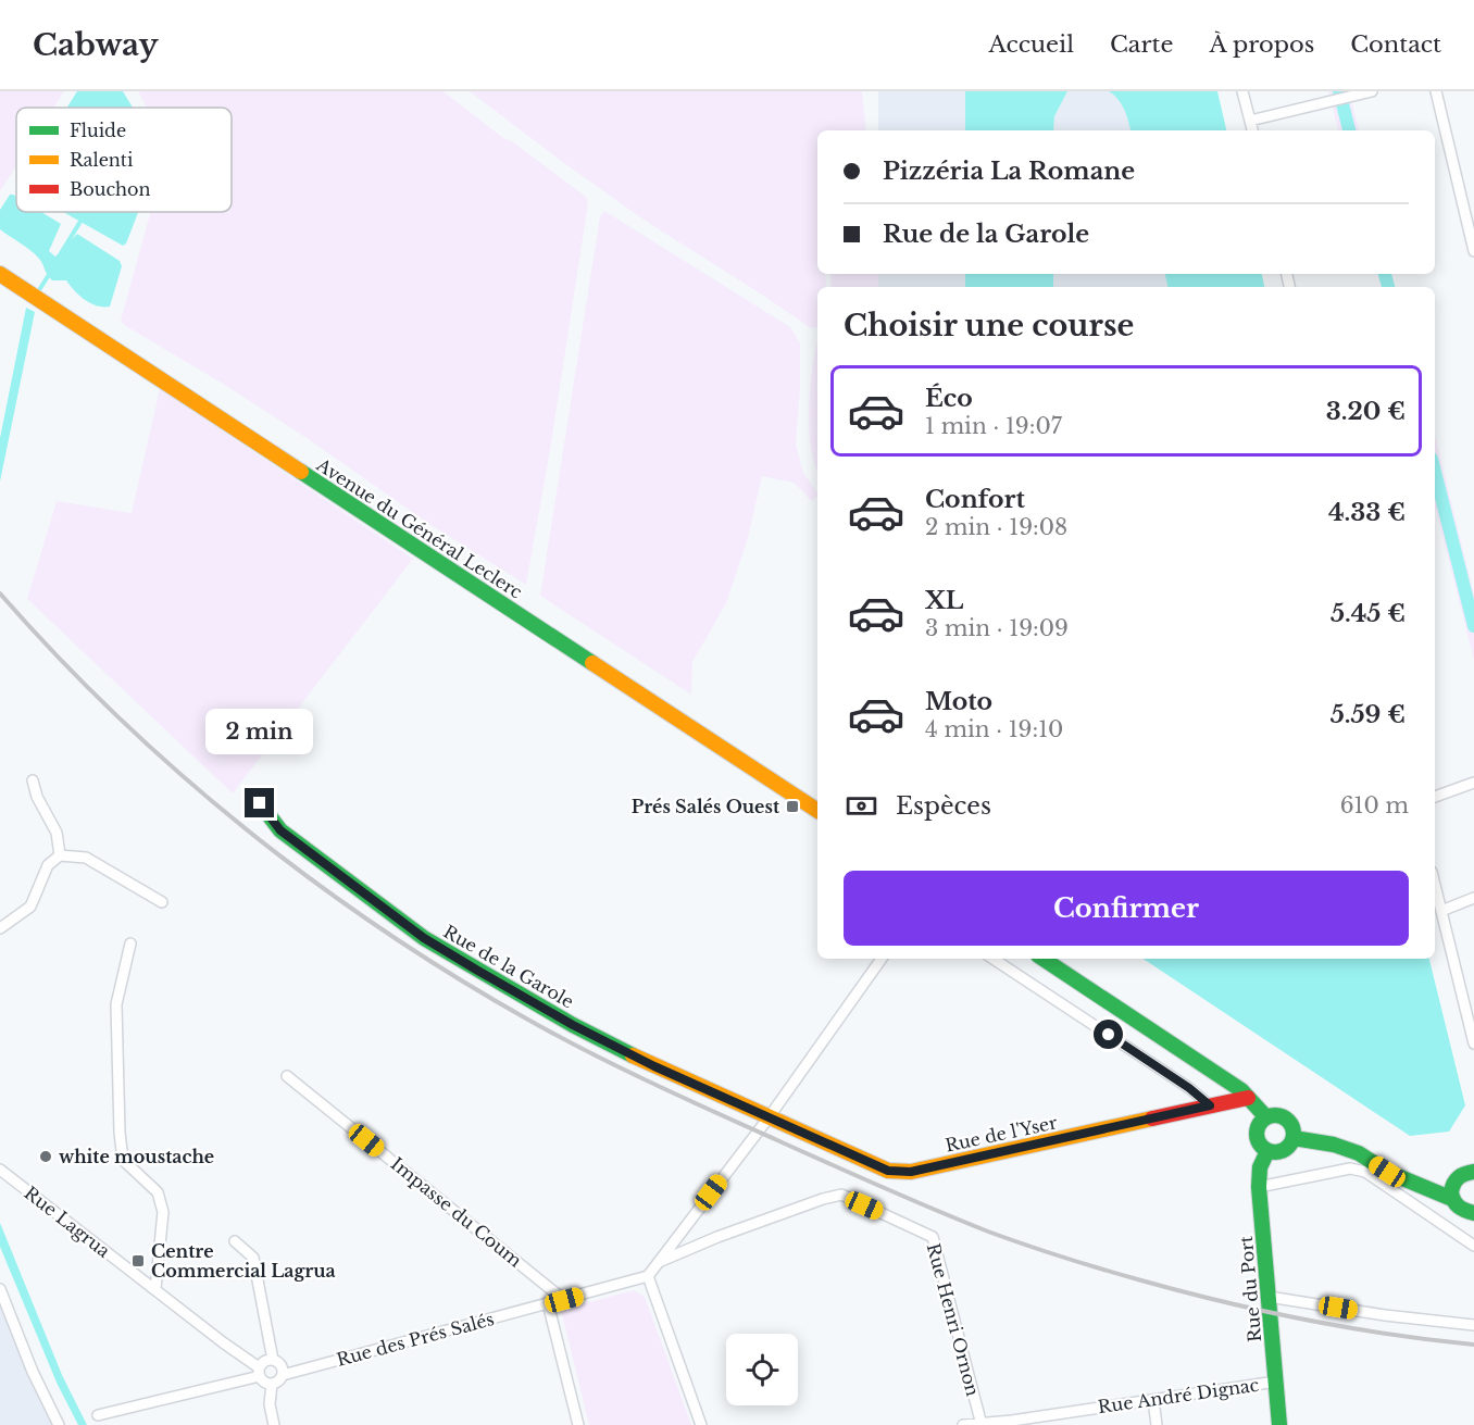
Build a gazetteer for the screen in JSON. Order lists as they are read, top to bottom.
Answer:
{
  "streets": {
    "main road": [
      "Avenue du Général Leclerc",
      "Rue de la Garole",
      "Rue de l'Yser",
      "Rue du Port"
    ],
    "street": [
      "Impasse du Coum",
      "Rue Lagrua",
      "Rue Henri Ornon",
      "Rue des Prés Salés",
      "Rue André Dignac"
    ]
  },
  "crossings": [
    ["Rue de la Garole", "Rue de l'Yser"],
    ["Impasse du Coum", "Rue des Prés Salés"],
    ["Rue Lagrua", "Rue des Prés Salés"],
    ["Rue du Port", "Rue André Dignac"],
    ["Rue Henri Ornon", "Rue André Dignac"]
  ],
  "places": {
    "transit": ["Prés Salés Ouest", "Centre Commercial Lagrua"],
    "other": ["white moustache"]
  },
  "legend": ["Fluide", "Ralenti", "Bouchon"],
  "page": {
    "header": "Cabway",
    "nav": [
      "Accueil",
      "Carte",
      "À propos",
      "Contact"
    ],
    "banner": ["Pizzéria La Romane", "Rue de la Garole"],
    "heading": "Choisir une course",
    "list": [
      {
        "name": "Éco",
        "note": "1 min · 19:07",
        "value": "3.20 €"
      },
      {
        "name": "Confort",
        "note": "2 min · 19:08",
        "value": "4.33 €"
      },
      {
        "name": "XL",
        "note": "3 min · 19:09",
        "value": "5.45 €"
      },
      {
        "name": "Moto",
        "note": "4 min · 19:10",
        "value": "5.59 €"
      }
    ],
    "bubble": "2 min",
    "pay": ["Espèces", "610 m"],
    "buttons": "Confirmer"
  }
}
